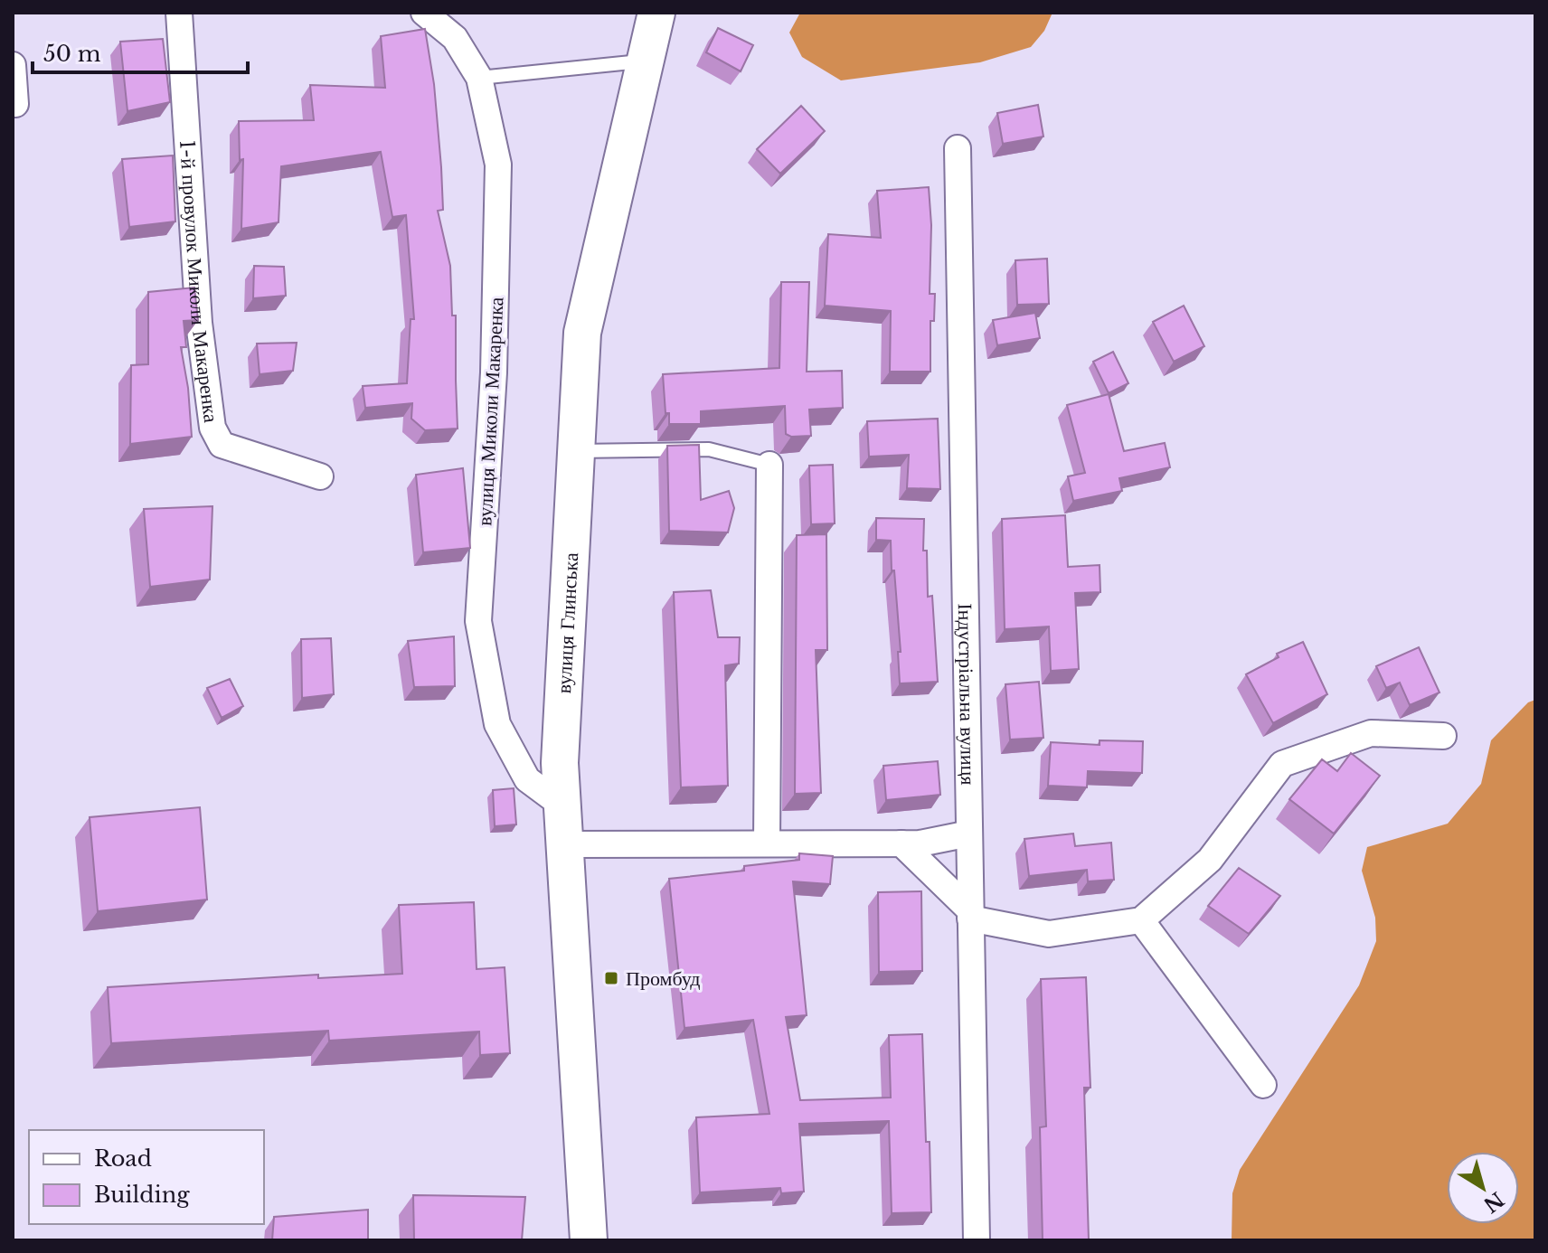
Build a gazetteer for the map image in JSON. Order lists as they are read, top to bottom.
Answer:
{
  "streets": {
    "main road": ["вулиця Глинська"],
    "street": ["1-й провулок Миколи Макаренка", "вулиця Миколи Макаренка", "Індустріальна вулиця"]
  },
  "crossings": [
    ["вулиця Миколи Макаренка", "вулиця Глинська"]
  ],
  "places": {
    "transit": ["Промбуд"]
  },
  "legend": ["Road", "Building"],
  "scale_bar": "50 m",
  "north": "bottom right"
}
